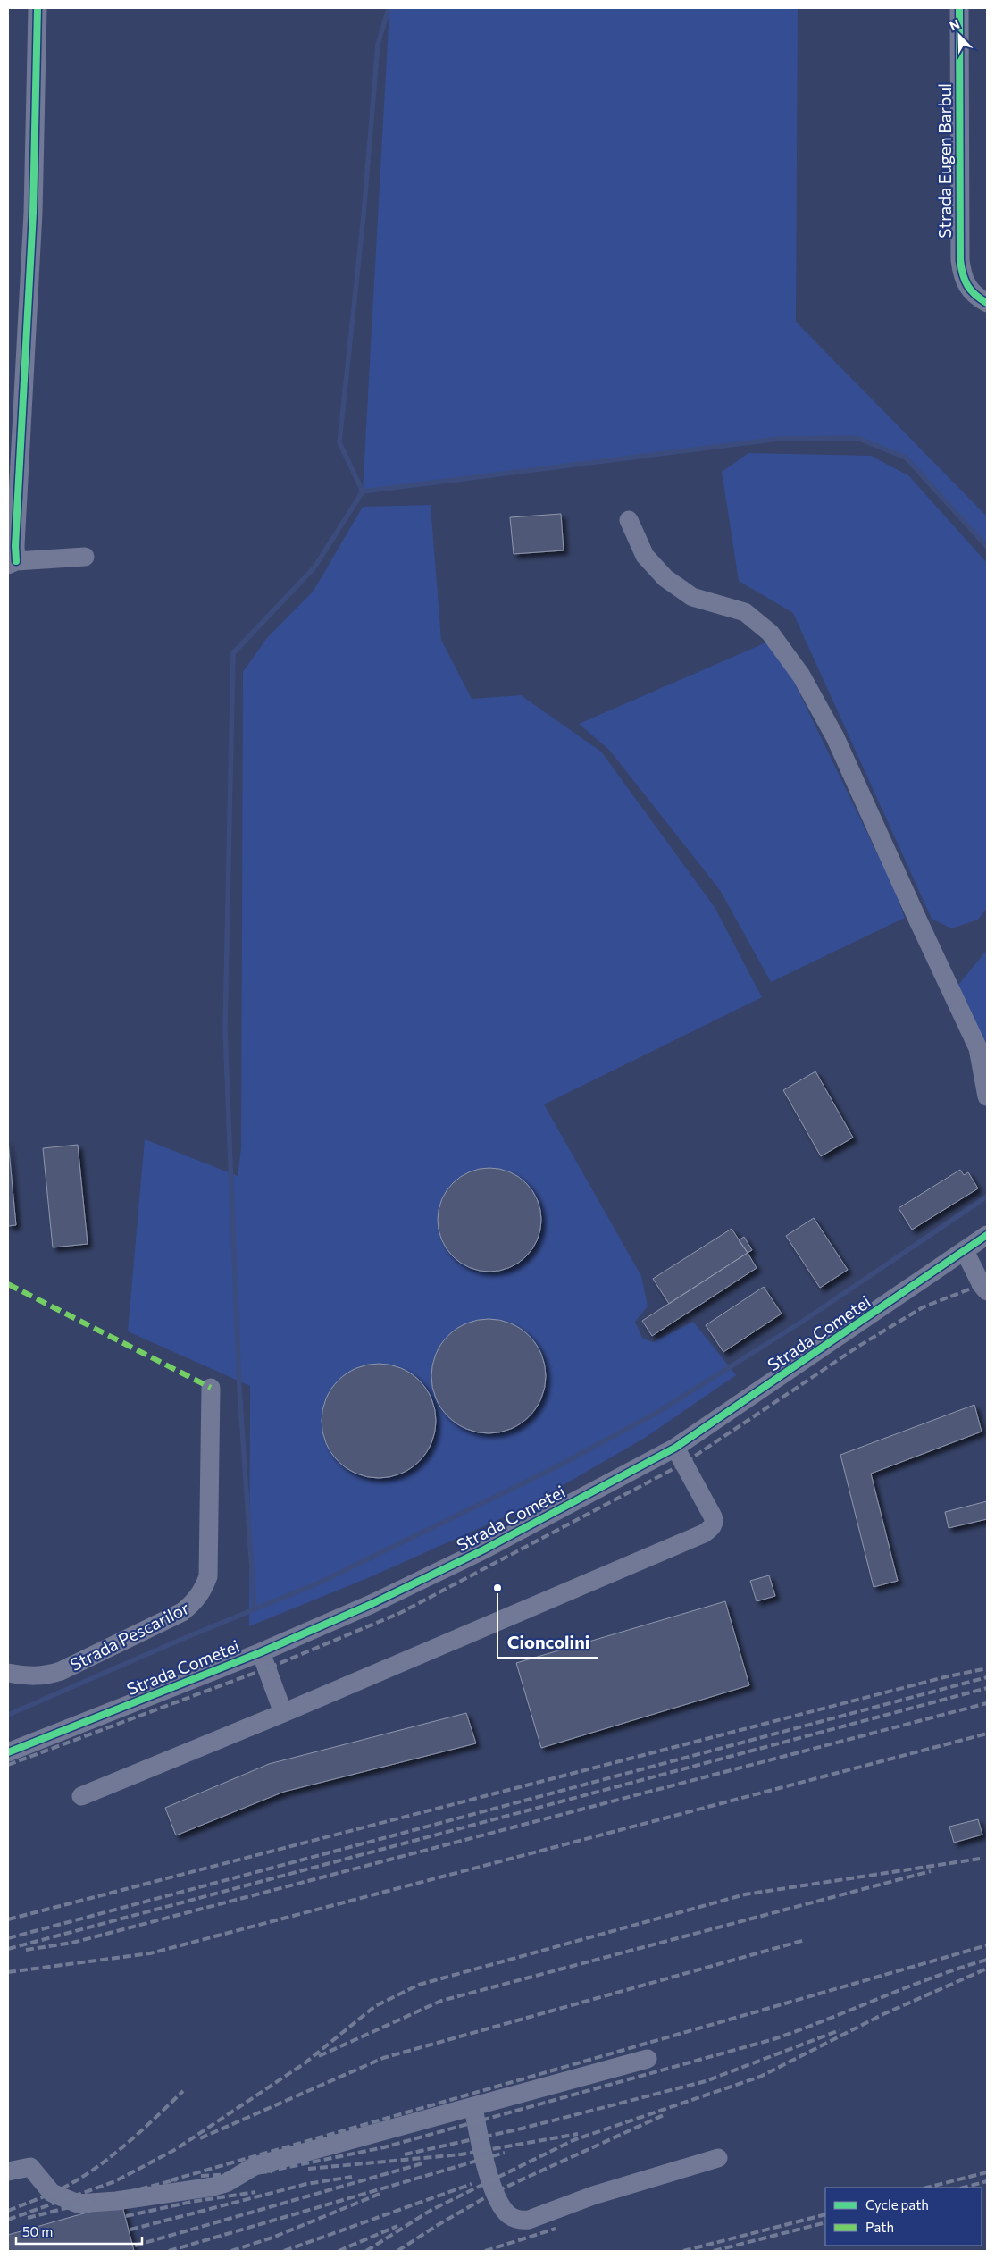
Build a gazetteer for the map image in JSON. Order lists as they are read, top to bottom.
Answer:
{
  "streets": {
    "street": ["Strada Eugen Barbul", "Strada Cometei", "Strada Pescarilor"]
  },
  "places": ["Cioncolini"],
  "legend": ["Cycle path", "Path"],
  "scale_bar": "50 m",
  "north": "top left"
}
